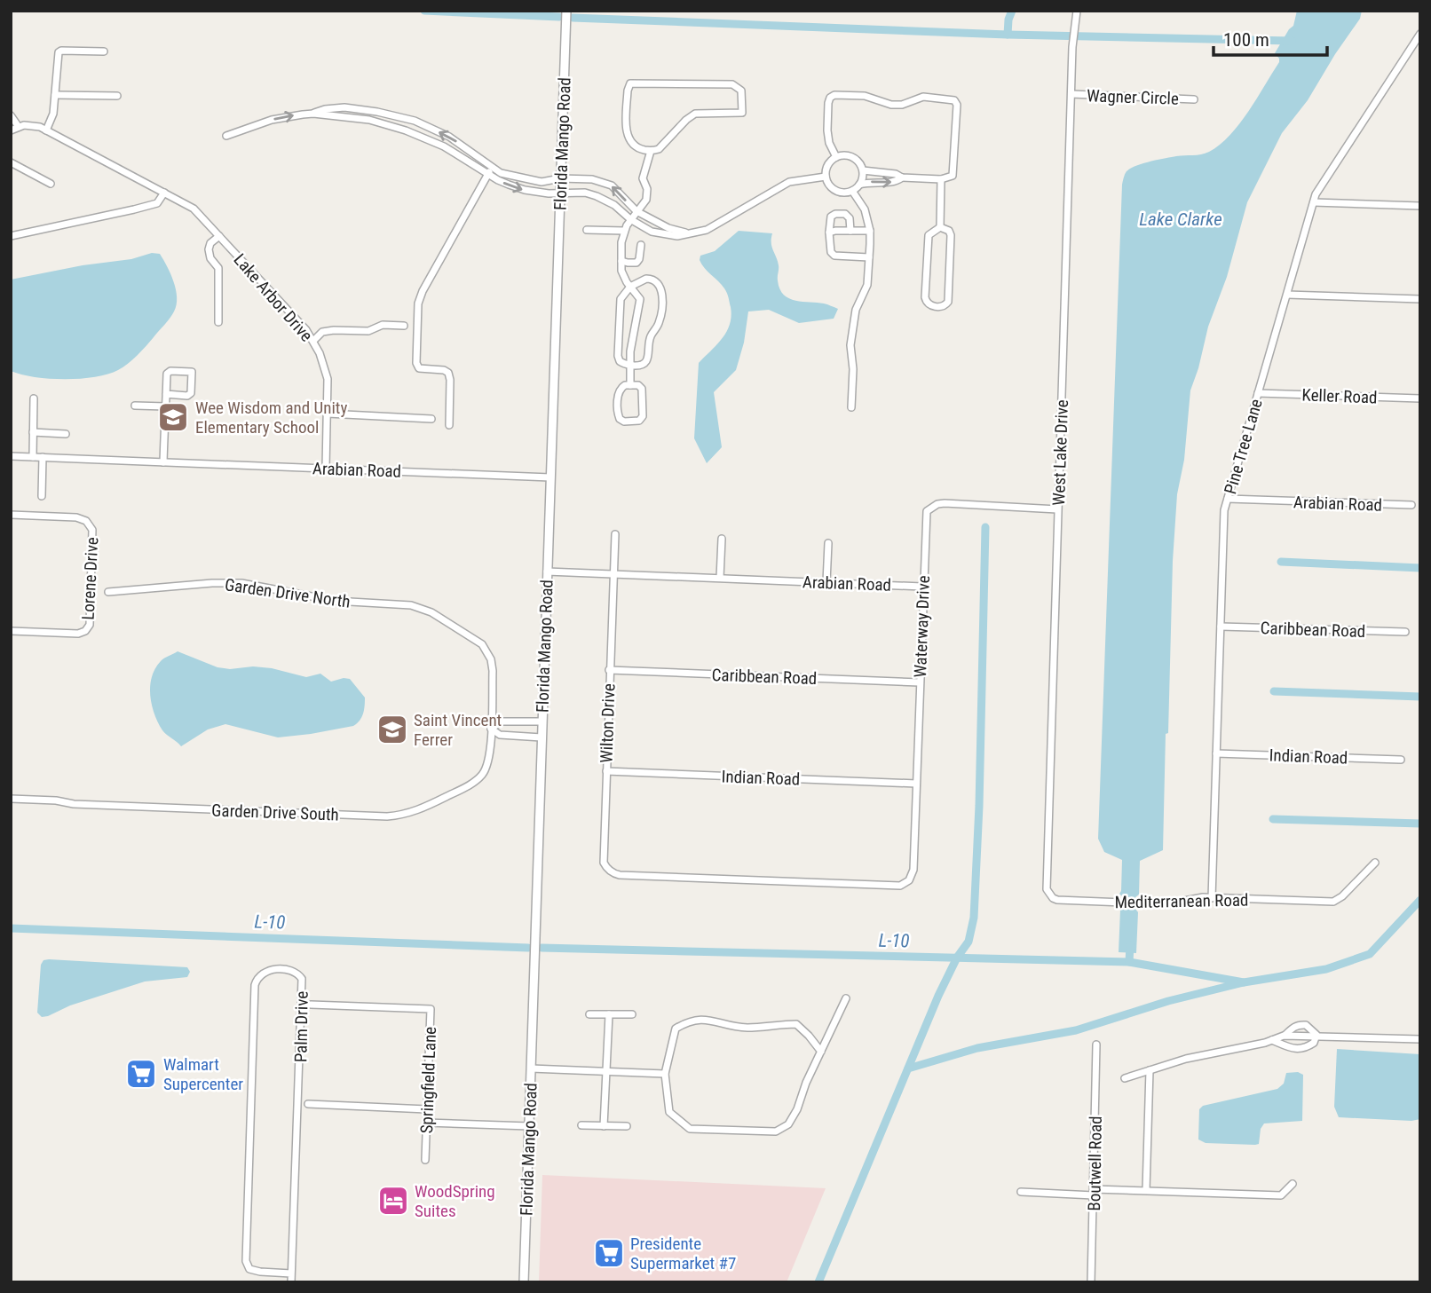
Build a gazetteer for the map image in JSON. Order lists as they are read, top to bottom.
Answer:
{
  "streets": {
    "street": [
      "Wagner Circle",
      "Florida Mango Road",
      "Lake Arbor Drive",
      "Keller Road",
      "Pine Tree Lane",
      "West Lake Drive",
      "Arabian Road",
      "Lorene Drive",
      "Garden Drive North",
      "Waterway Drive",
      "Caribbean Road",
      "Wilton Drive",
      "Indian Road",
      "Garden Drive South",
      "Mediterranean Road",
      "Palm Drive",
      "Springfield Lane",
      "Boutwell Road"
    ]
  },
  "crossings": [
    ["Wagner Circle", "West Lake Drive"],
    ["Florida Mango Road", "Arabian Road"],
    ["Lake Arbor Drive", "Arabian Road"],
    ["Keller Road", "Pine Tree Lane"],
    ["Pine Tree Lane", "Arabian Road"],
    ["Pine Tree Lane", "Caribbean Road"],
    ["Pine Tree Lane", "Indian Road"],
    ["Pine Tree Lane", "Mediterranean Road"],
    ["West Lake Drive", "Waterway Drive"],
    ["West Lake Drive", "Mediterranean Road"],
    ["Arabian Road", "Waterway Drive"],
    ["Arabian Road", "Wilton Drive"],
    ["Garden Drive North", "Garden Drive South"],
    ["Waterway Drive", "Caribbean Road"],
    ["Waterway Drive", "Wilton Drive"],
    ["Waterway Drive", "Indian Road"],
    ["Caribbean Road", "Wilton Drive"],
    ["Wilton Drive", "Indian Road"]
  ],
  "water": ["Lake Clarke", "L-10"],
  "places": {
    "school or university": ["Wee Wisdom and Unity Elementary School", "Saint Vincent Ferrer"],
    "supermarket": ["Walmart Supercenter", "Presidente Supermarket #7"],
    "hotel": ["WoodSpring Suites"]
  },
  "scale_bar": "100 m"
}
